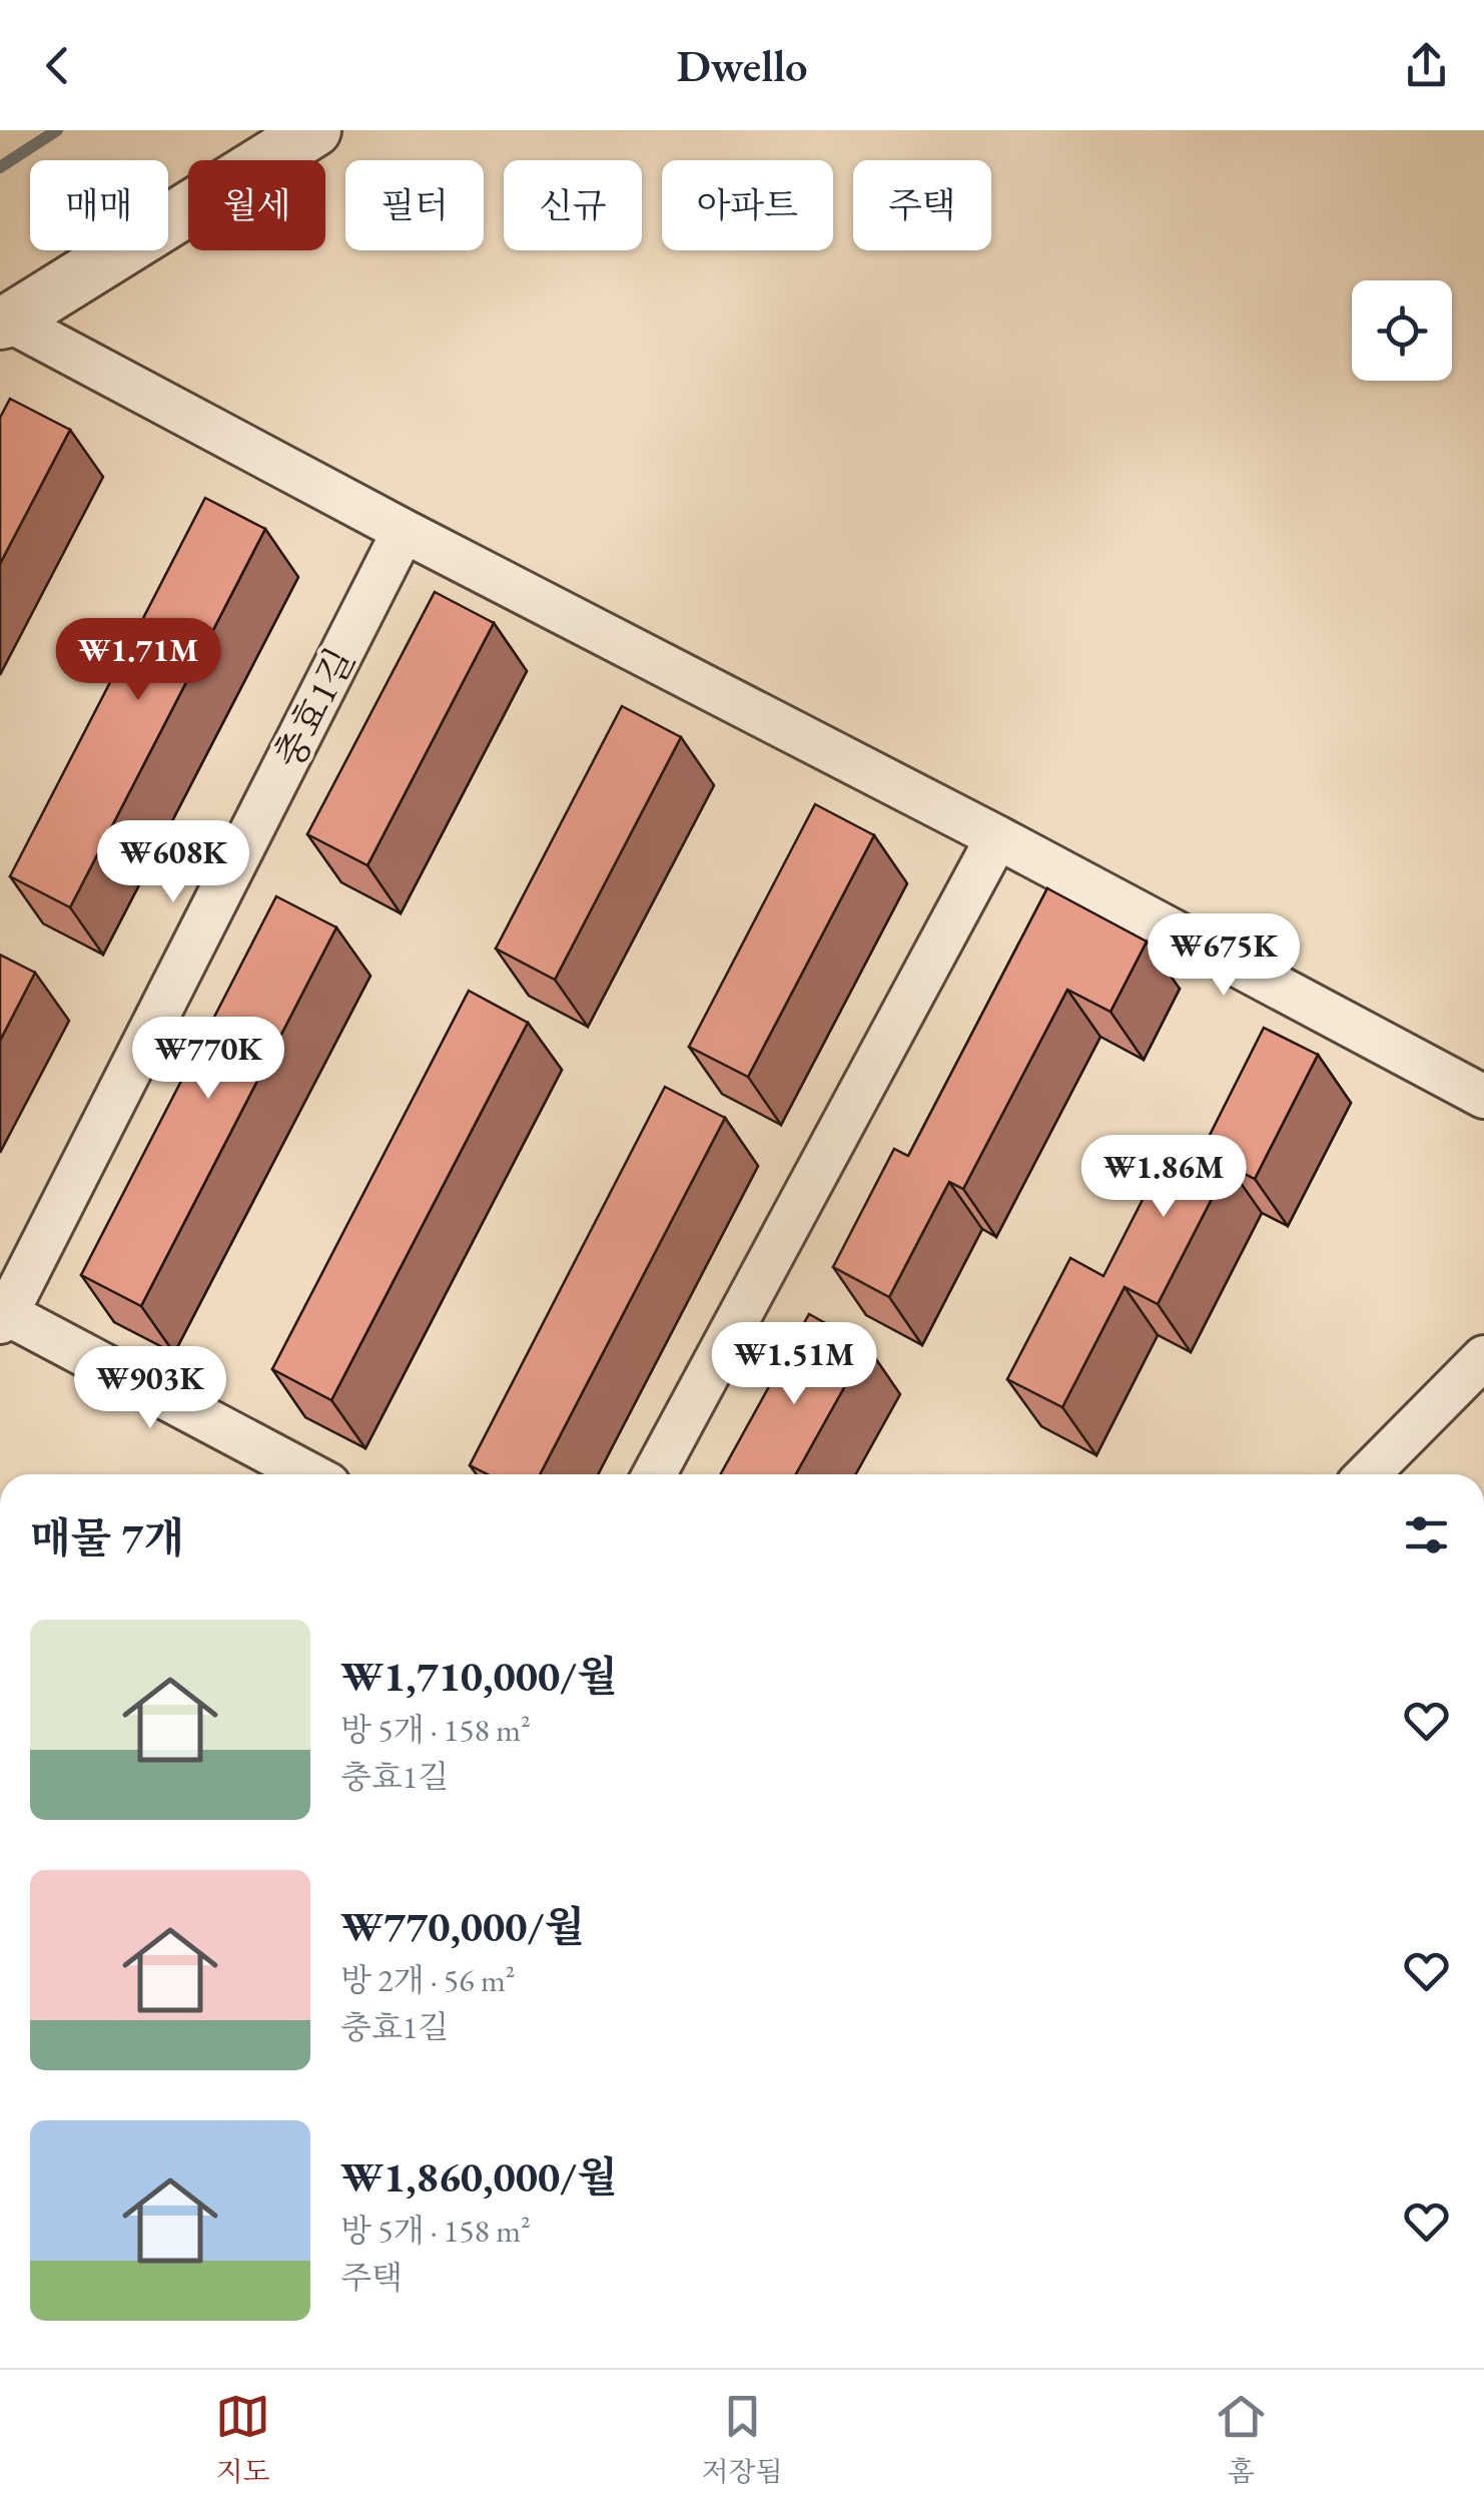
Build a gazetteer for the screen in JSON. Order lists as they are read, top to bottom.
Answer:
{
  "streets": {
    "street": ["충효1길"]
  },
  "page": {
    "header": "Dwello",
    "chip": [
      "매매",
      "월세",
      "필터",
      "신규",
      "아파트",
      "주택"
    ],
    "price": [
      "₩1.71M",
      "₩608K",
      "₩675K",
      "₩770K",
      "₩1.86M",
      "₩1.51M",
      "₩903K"
    ],
    "heading": "매물 7개",
    "list": [
      {
        "name": "₩1,710,000/월",
        "note": "방 5개 · 158 m² · 충효1길"
      },
      {
        "name": "₩770,000/월",
        "note": "방 2개 · 56 m² · 충효1길"
      },
      {
        "name": "₩1,860,000/월",
        "note": "방 5개 · 158 m² · 주택"
      }
    ],
    "tabs": ["지도", "저장됨", "홈"]
  }
}
